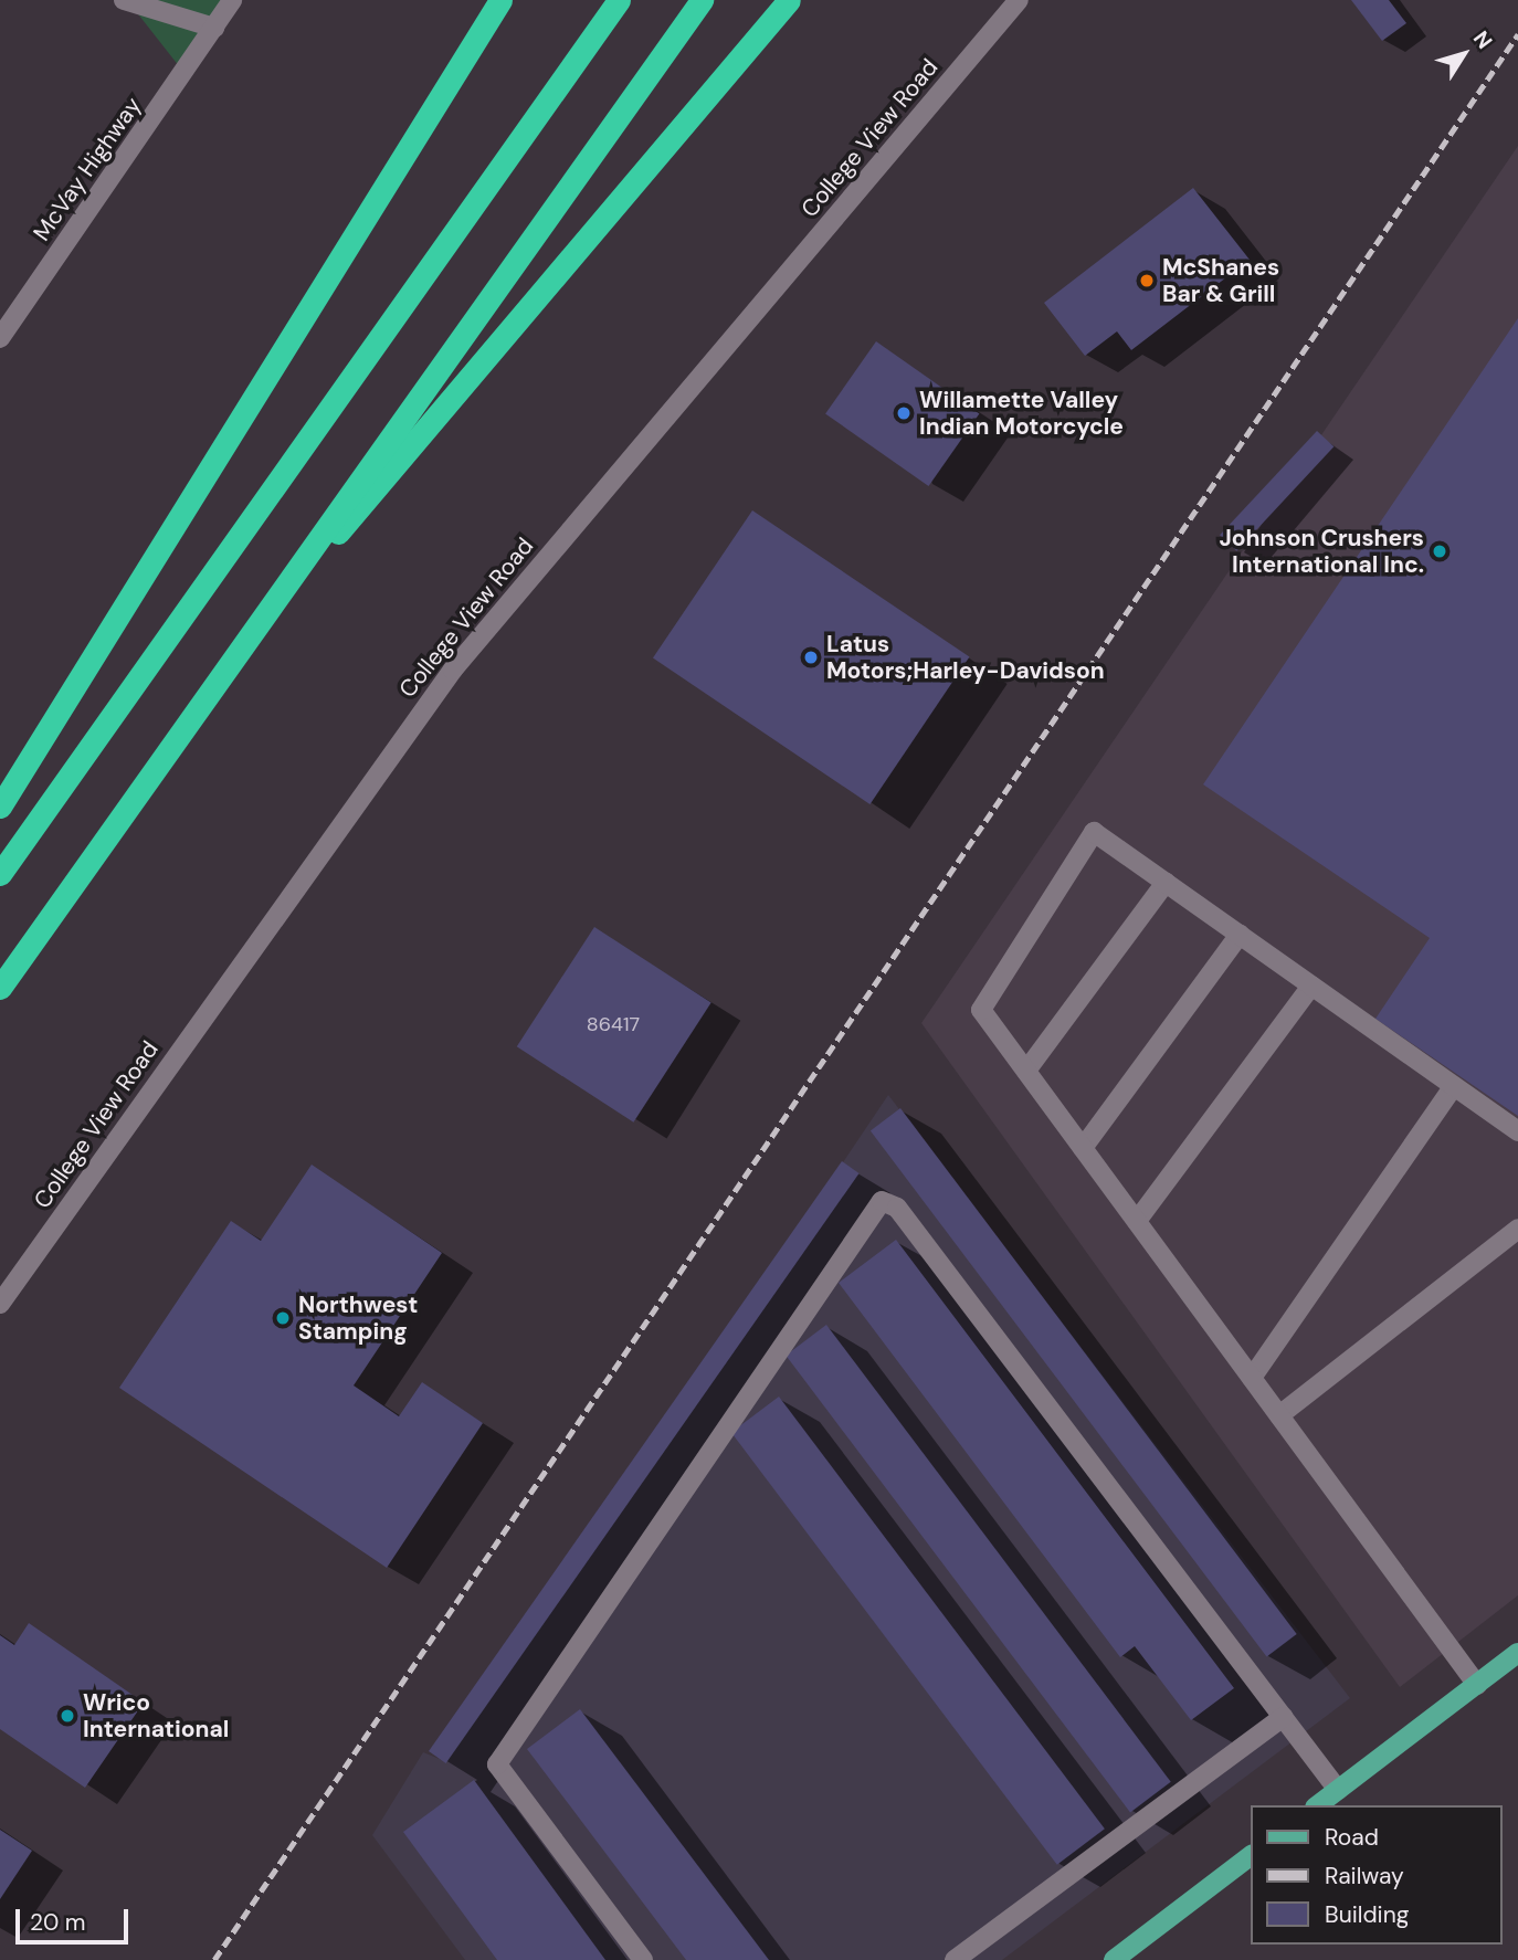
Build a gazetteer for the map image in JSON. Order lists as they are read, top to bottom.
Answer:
{
  "streets": {
    "street": ["College View Road", "McVay Highway"]
  },
  "places": [
    "McShanes Bar & Grill",
    "Willamette Valley Indian Motorcycle",
    "Johnson Crushers International Inc.",
    "Latus Motors;Harley-Davidson",
    "Northwest Stamping",
    "Wrico International"
  ],
  "house_numbers": ["86417"],
  "legend": ["Road", "Railway", "Building"],
  "scale_bar": "20 m",
  "north": "top right"
}
